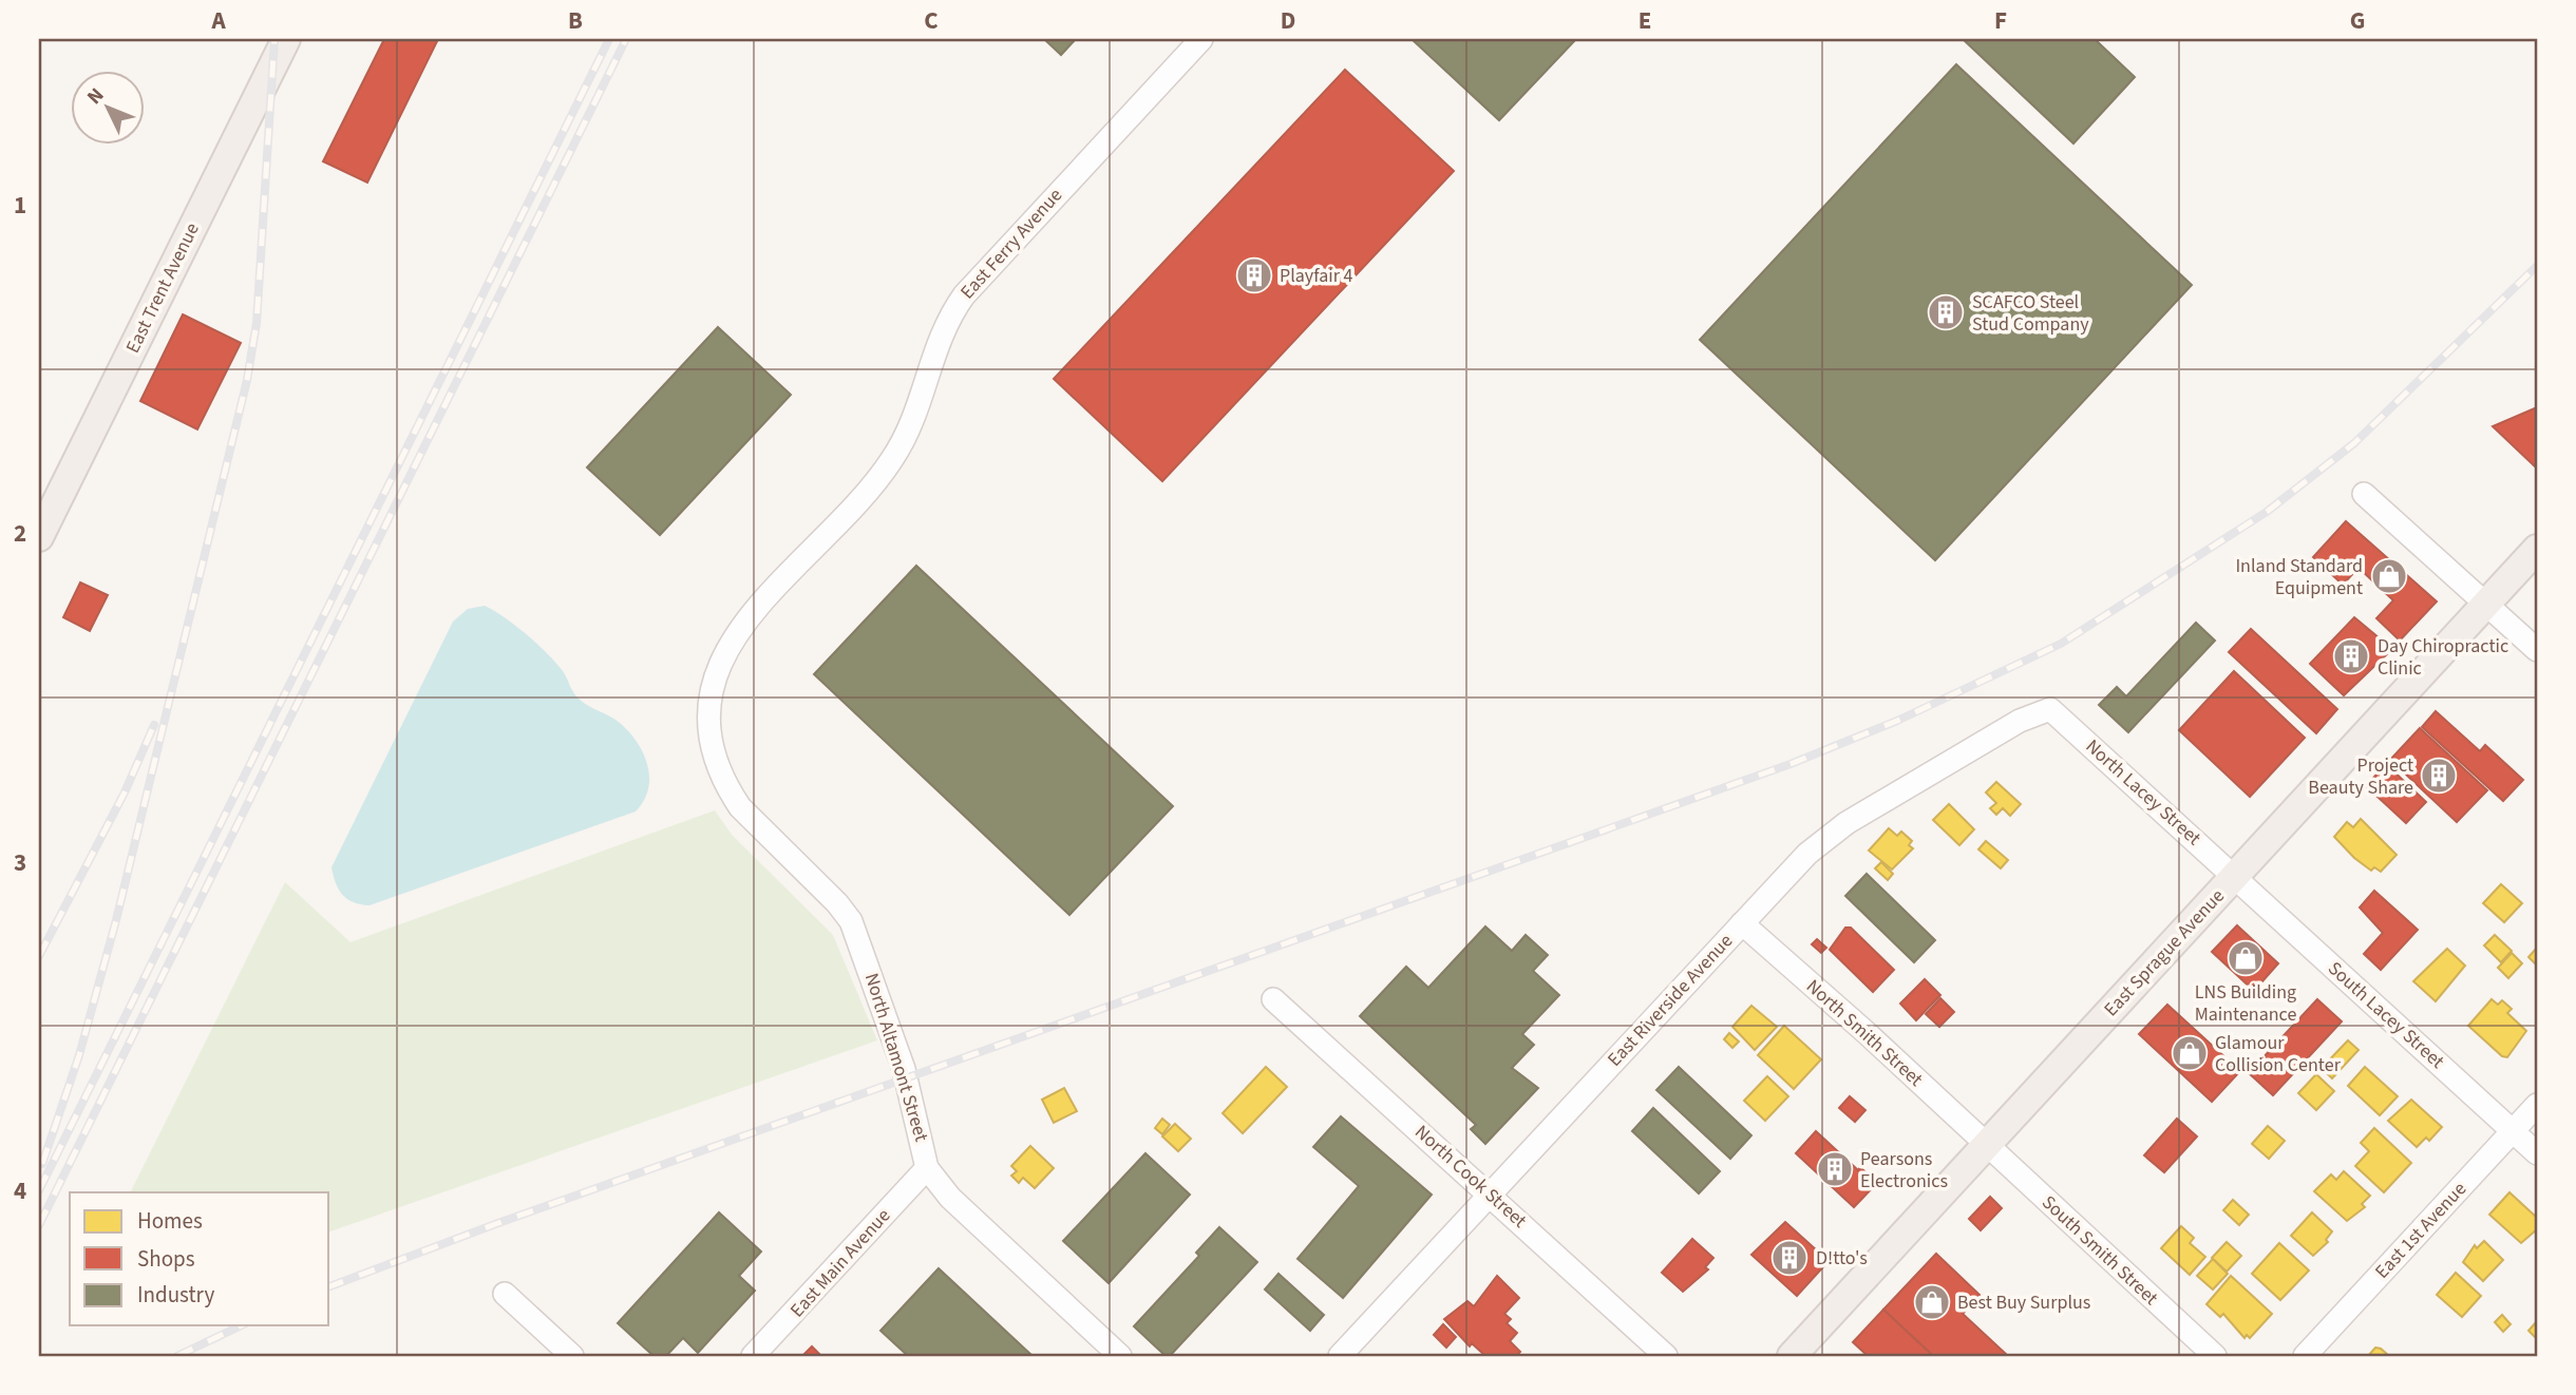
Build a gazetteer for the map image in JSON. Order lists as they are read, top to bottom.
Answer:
{
  "streets": {
    "main road": ["East Trent Avenue", "East Sprague Avenue"],
    "street": [
      "East Ferry Avenue",
      "North Lacey Street",
      "East Riverside Avenue",
      "South Lacey Street",
      "North Smith Street",
      "North Altamont Street",
      "North Cook Street",
      "East 1st Avenue",
      "South Smith Street",
      "East Main Avenue"
    ]
  },
  "crossings": [
    ["East Ferry Avenue", "North Altamont Street"],
    ["North Lacey Street", "East Sprague Avenue"],
    ["North Lacey Street", "East Riverside Avenue"],
    ["North Lacey Street", "South Lacey Street"],
    ["East Sprague Avenue", "South Lacey Street"],
    ["East Sprague Avenue", "North Smith Street"],
    ["East Sprague Avenue", "South Smith Street"],
    ["East Riverside Avenue", "North Smith Street"],
    ["East Riverside Avenue", "North Cook Street"],
    ["South Lacey Street", "East 1st Avenue"],
    ["North Smith Street", "South Smith Street"],
    ["North Altamont Street", "East Main Avenue"]
  ],
  "places": {
    "building": [
      "Playfair 4",
      "SCAFCO Steel Stud Company",
      "Day Chiropractic Clinic",
      "Project Beauty Share",
      "Pearsons Electronics",
      "D!tto's"
    ],
    "shop": [
      "Inland Standard Equipment",
      "LNS Building Maintenance",
      "Glamour Collision Center",
      "Best Buy Surplus"
    ]
  },
  "legend": ["Homes", "Shops", "Industry"],
  "north": "top left",
  "grid": {
    "columns": [
      "A",
      "B",
      "C",
      "D",
      "E",
      "F",
      "G"
    ],
    "rows": [
      "1",
      "2",
      "3",
      "4"
    ]
  }
}
